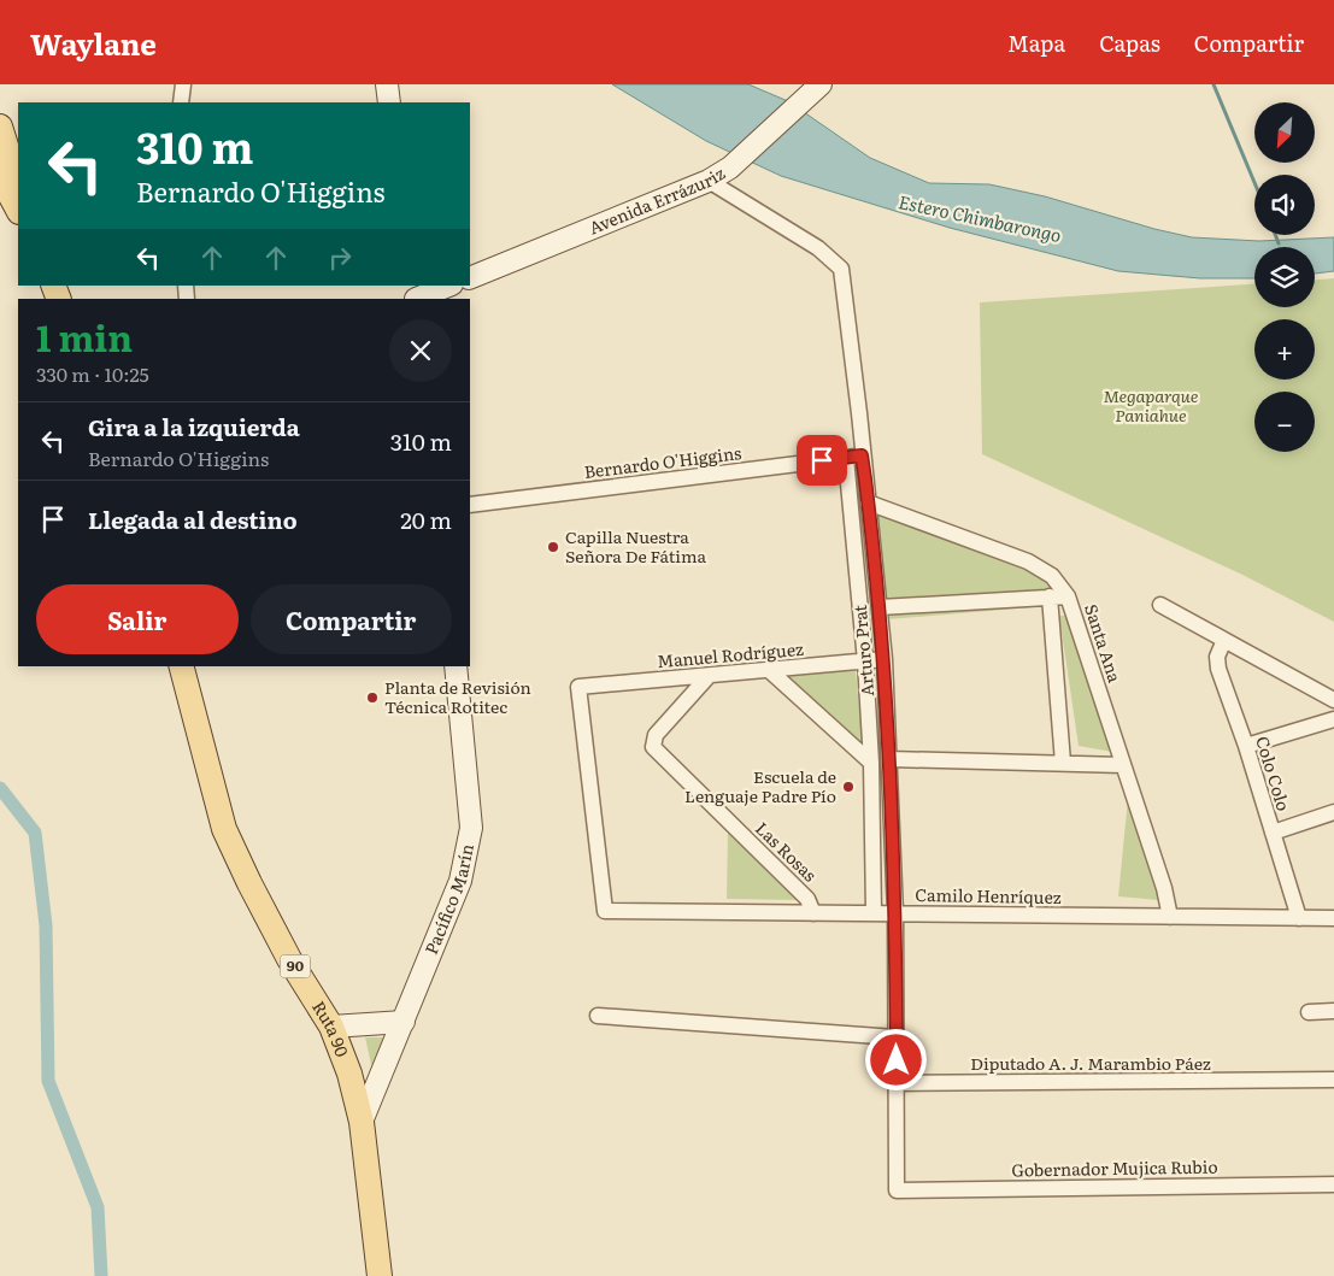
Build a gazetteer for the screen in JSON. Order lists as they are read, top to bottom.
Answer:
{
  "streets": {
    "main road": ["90", "Ruta 90"],
    "street": [
      "Avenida Errázuriz",
      "Bernardo O'Higgins",
      "Santa Ana",
      "Arturo Prat",
      "Manuel Rodríguez",
      "Colo Colo",
      "Las Rosas",
      "Camilo Henríquez",
      "Pacífico Marín",
      "Diputado A. J. Marambio Páez",
      "Gobernador Mujica Rubio"
    ]
  },
  "crossings": [
    ["Avenida Errázuriz", "Arturo Prat"],
    ["Bernardo O'Higgins", "Arturo Prat"],
    ["Santa Ana", "Arturo Prat"],
    ["Santa Ana", "Camilo Henríquez"],
    ["Arturo Prat", "Manuel Rodríguez"],
    ["Arturo Prat", "Camilo Henríquez"],
    ["Arturo Prat", "Diputado A. J. Marambio Páez"],
    ["Arturo Prat", "Gobernador Mujica Rubio"],
    ["Manuel Rodríguez", "Las Rosas"],
    ["Manuel Rodríguez", "Camilo Henríquez"],
    ["Colo Colo", "Camilo Henríquez"],
    ["Las Rosas", "Camilo Henríquez"],
    ["Pacífico Marín", "Ruta 90"]
  ],
  "water": ["Estero Chimbarongo"],
  "parks": ["Megaparque Paniahue"],
  "places": ["Capilla Nuestra Señora De Fátima", "Planta de Revisión Técnica Rotitec", "Escuela de Lenguaje Padre Pío"],
  "north": "bottom left",
  "page": {
    "header": "Waylane",
    "nav": ["Mapa", "Capas", "Compartir"],
    "map_buttons": ["+", "−"],
    "turn": ["310 m", "Bernardo O'Higgins"],
    "heading": ["1 min", "330 m · 10:25"],
    "list": [
      {
        "name": "Gira a la izquierda",
        "note": "Bernardo O'Higgins",
        "value": "310 m"
      },
      {
        "name": "Llegada al destino",
        "value": "20 m"
      }
    ],
    "buttons": ["Salir", "Compartir"]
  }
}
